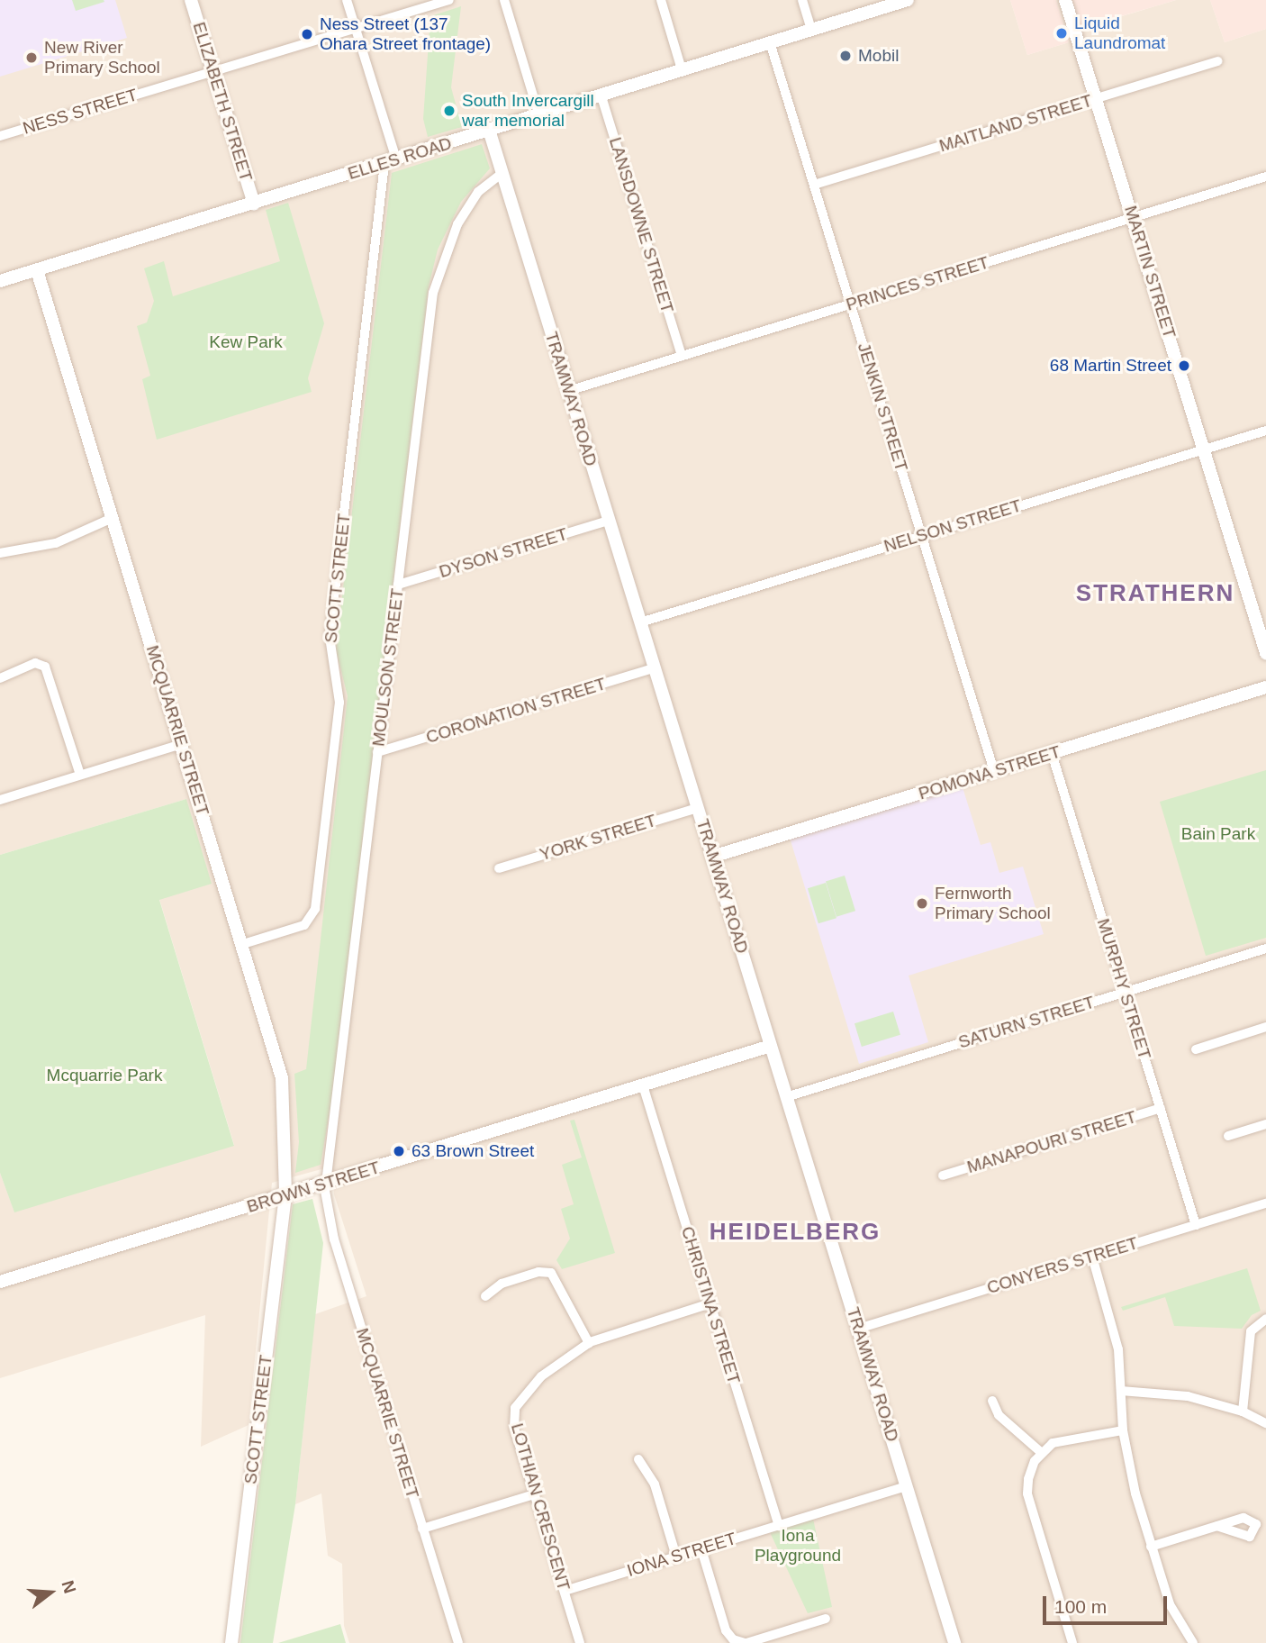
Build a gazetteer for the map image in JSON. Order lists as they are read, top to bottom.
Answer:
{
  "streets": {
    "street": [
      "ELIZABETH STREET",
      "NESS STREET",
      "MAITLAND STREET",
      "ELLES ROAD",
      "LANSDOWNE STREET",
      "MARTIN STREET",
      "PRINCES STREET",
      "TRAMWAY ROAD",
      "JENKIN STREET",
      "NELSON STREET",
      "DYSON STREET",
      "SCOTT STREET",
      "MOULSON STREET",
      "CORONATION STREET",
      "MCQUARRIE STREET",
      "POMONA STREET",
      "YORK STREET",
      "MURPHY STREET",
      "SATURN STREET",
      "MANAPOURI STREET",
      "BROWN STREET",
      "CONYERS STREET",
      "CHRISTINA STREET",
      "LOTHIAN CRESCENT",
      "IONA STREET"
    ]
  },
  "crossings": [
    ["ELIZABETH STREET", "NESS STREET"],
    ["ELIZABETH STREET", "ELLES ROAD"],
    ["MAITLAND STREET", "MARTIN STREET"],
    ["MAITLAND STREET", "JENKIN STREET"],
    ["ELLES ROAD", "LANSDOWNE STREET"],
    ["ELLES ROAD", "TRAMWAY ROAD"],
    ["ELLES ROAD", "JENKIN STREET"],
    ["ELLES ROAD", "SCOTT STREET"],
    ["ELLES ROAD", "MCQUARRIE STREET"],
    ["LANSDOWNE STREET", "PRINCES STREET"],
    ["MARTIN STREET", "PRINCES STREET"],
    ["MARTIN STREET", "NELSON STREET"],
    ["PRINCES STREET", "TRAMWAY ROAD"],
    ["PRINCES STREET", "JENKIN STREET"],
    ["TRAMWAY ROAD", "NELSON STREET"],
    ["TRAMWAY ROAD", "DYSON STREET"],
    ["TRAMWAY ROAD", "MOULSON STREET"],
    ["TRAMWAY ROAD", "CORONATION STREET"],
    ["TRAMWAY ROAD", "POMONA STREET"],
    ["TRAMWAY ROAD", "YORK STREET"],
    ["TRAMWAY ROAD", "SATURN STREET"],
    ["TRAMWAY ROAD", "BROWN STREET"],
    ["TRAMWAY ROAD", "CONYERS STREET"],
    ["TRAMWAY ROAD", "IONA STREET"],
    ["JENKIN STREET", "NELSON STREET"],
    ["JENKIN STREET", "POMONA STREET"],
    ["DYSON STREET", "MOULSON STREET"],
    ["SCOTT STREET", "MCQUARRIE STREET"],
    ["SCOTT STREET", "BROWN STREET"],
    ["MOULSON STREET", "CORONATION STREET"],
    ["MOULSON STREET", "MCQUARRIE STREET"],
    ["MOULSON STREET", "BROWN STREET"],
    ["MCQUARRIE STREET", "BROWN STREET"],
    ["POMONA STREET", "MURPHY STREET"],
    ["MURPHY STREET", "SATURN STREET"],
    ["MURPHY STREET", "MANAPOURI STREET"],
    ["MURPHY STREET", "CONYERS STREET"],
    ["BROWN STREET", "CHRISTINA STREET"],
    ["CHRISTINA STREET", "LOTHIAN CRESCENT"],
    ["CHRISTINA STREET", "IONA STREET"],
    ["LOTHIAN CRESCENT", "IONA STREET"]
  ],
  "districts": ["STRATHERN", "HEIDELBERG"],
  "parks": [
    "Kew Park",
    "Bain Park",
    "Mcquarrie Park",
    "Iona Playground"
  ],
  "places": [
    "Liquid Laundromat",
    "Ness Street (137 Ohara Street frontage)",
    "Mobil",
    "New River Primary School",
    "South Invercargill war memorial",
    "68 Martin Street",
    "Fernworth Primary School",
    "63 Brown Street"
  ],
  "scale_bar": "100 m",
  "north": "right"
}
